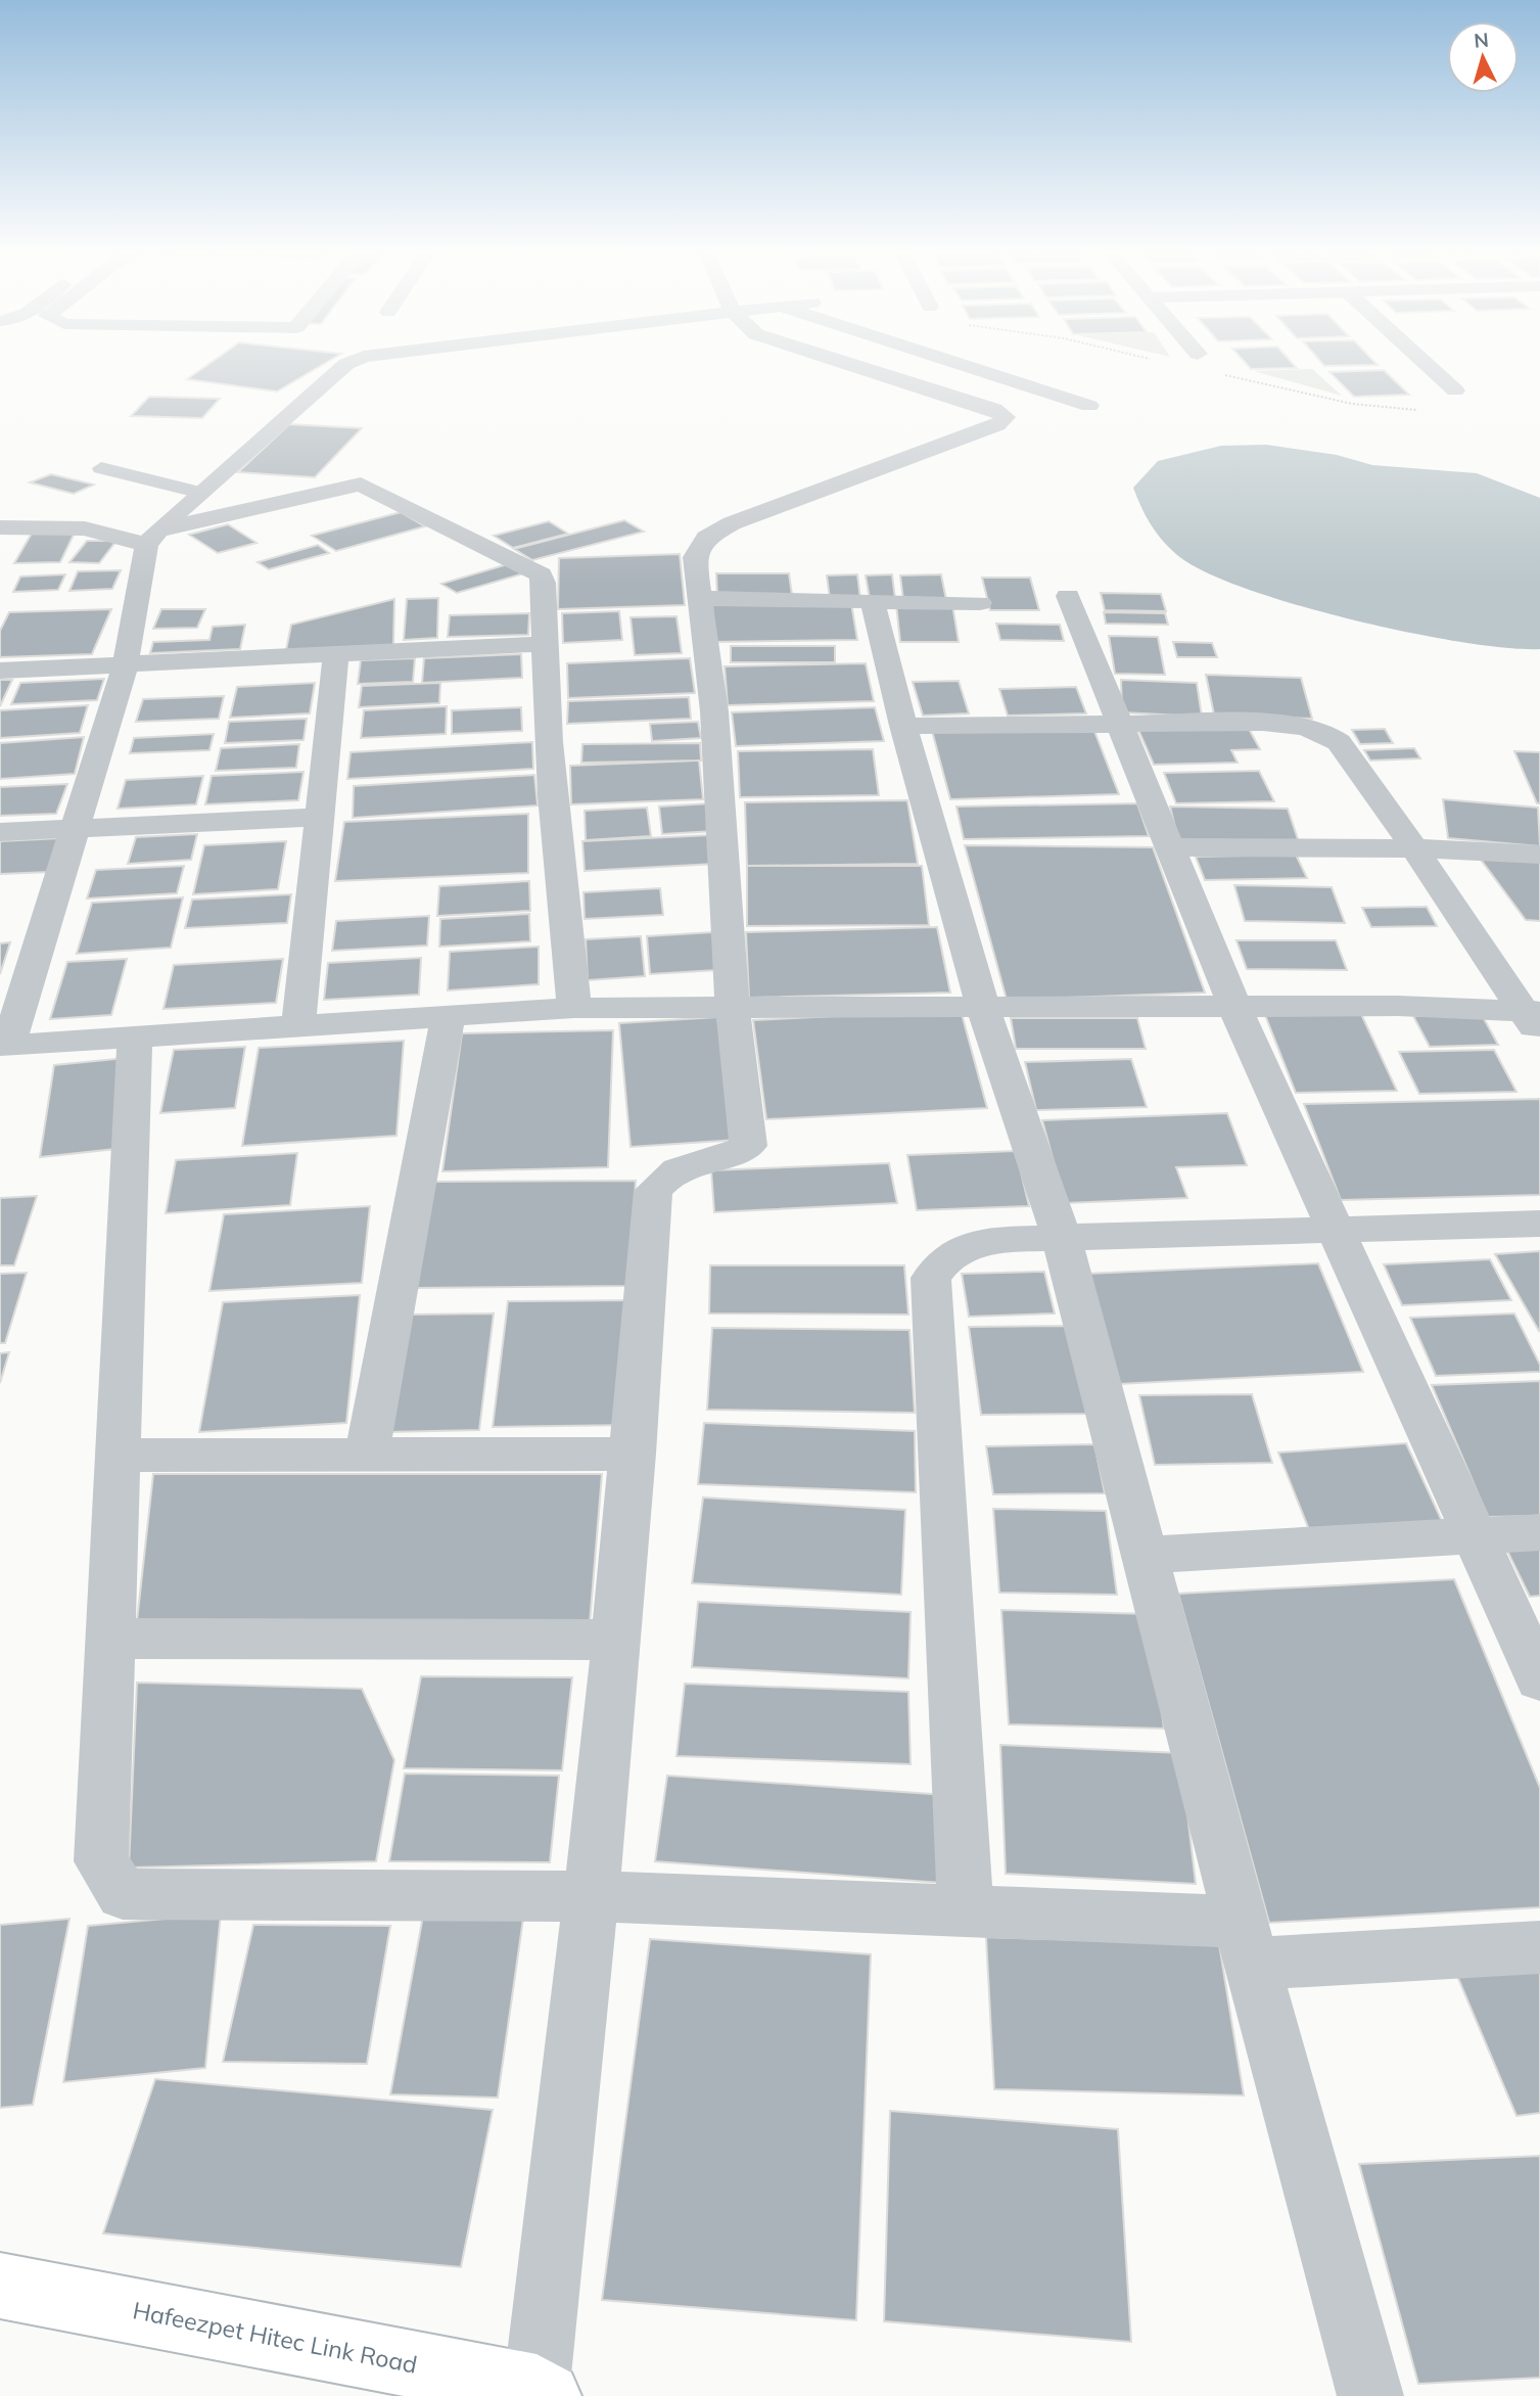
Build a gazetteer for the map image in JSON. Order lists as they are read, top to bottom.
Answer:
{
  "streets": {
    "main road": ["Hafeezpet Hitec Link Road"]
  },
  "north": "top"
}
